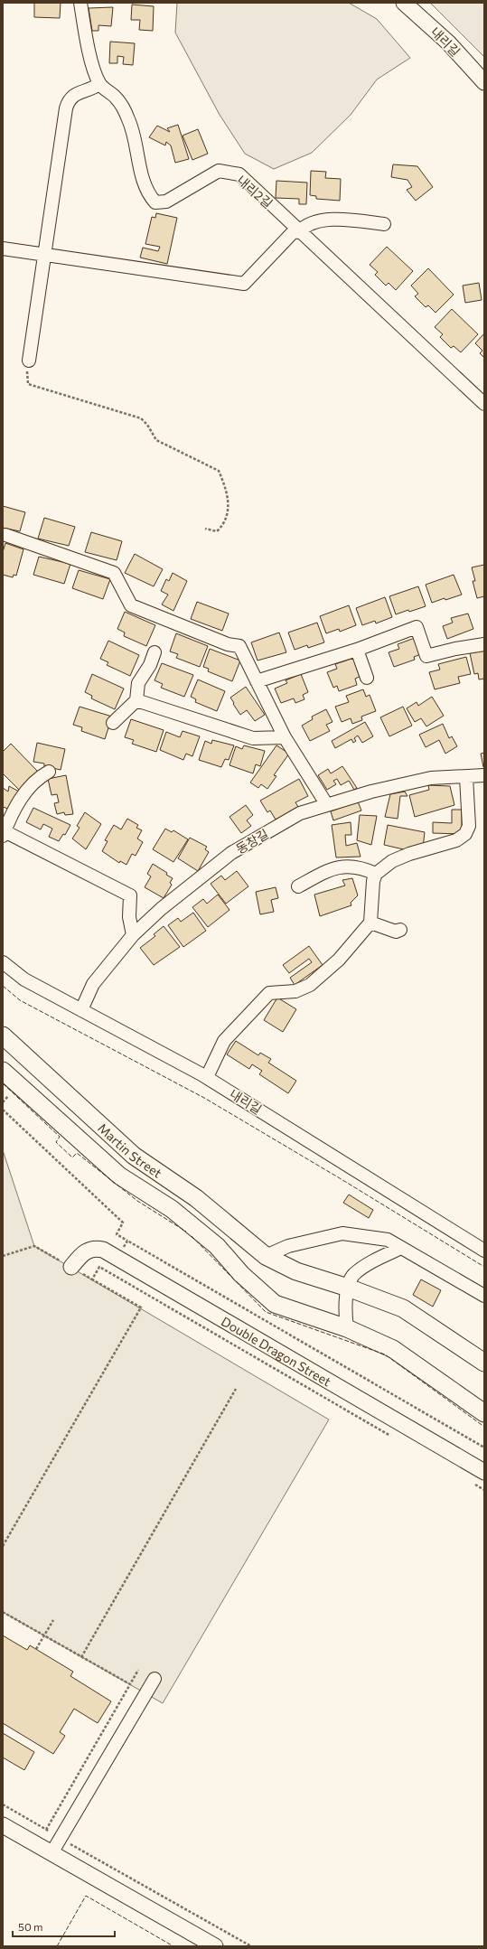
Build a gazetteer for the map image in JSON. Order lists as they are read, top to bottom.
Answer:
{
  "streets": {
    "main road": ["Martin Street"],
    "street": [
      "내리길",
      "내리2길",
      "동창길",
      "Double Dragon Street"
    ]
  },
  "crossings": [
    ["내리길", "동창길"]
  ],
  "scale_bar": "50 m"
}
